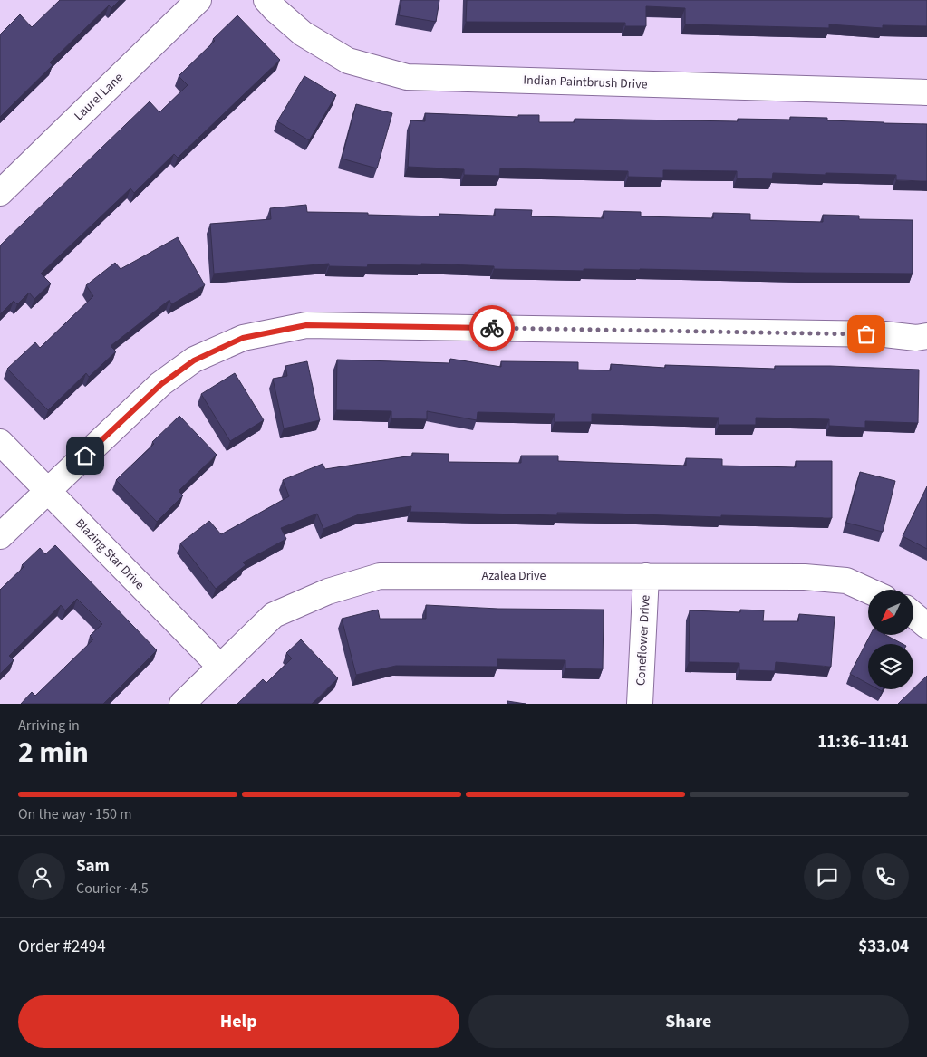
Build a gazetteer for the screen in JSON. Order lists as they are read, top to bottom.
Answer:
{
  "streets": {
    "street": [
      "Indian Paintbrush Drive",
      "Laurel Lane",
      "Blazing Star Drive",
      "Azalea Drive",
      "Coneflower Drive"
    ]
  },
  "crossings": [
    ["Blazing Star Drive", "Azalea Drive"],
    ["Azalea Drive", "Coneflower Drive"]
  ],
  "north": "bottom left",
  "page": {
    "heading": ["2 min", "Arriving in", "11:36–11:41"],
    "panel": [
      "Sam",
      "Courier · 4.5",
      "Order #2494",
      "$33.04"
    ],
    "bar": "On the way · 150 m",
    "buttons": ["Help", "Share"]
  }
}
